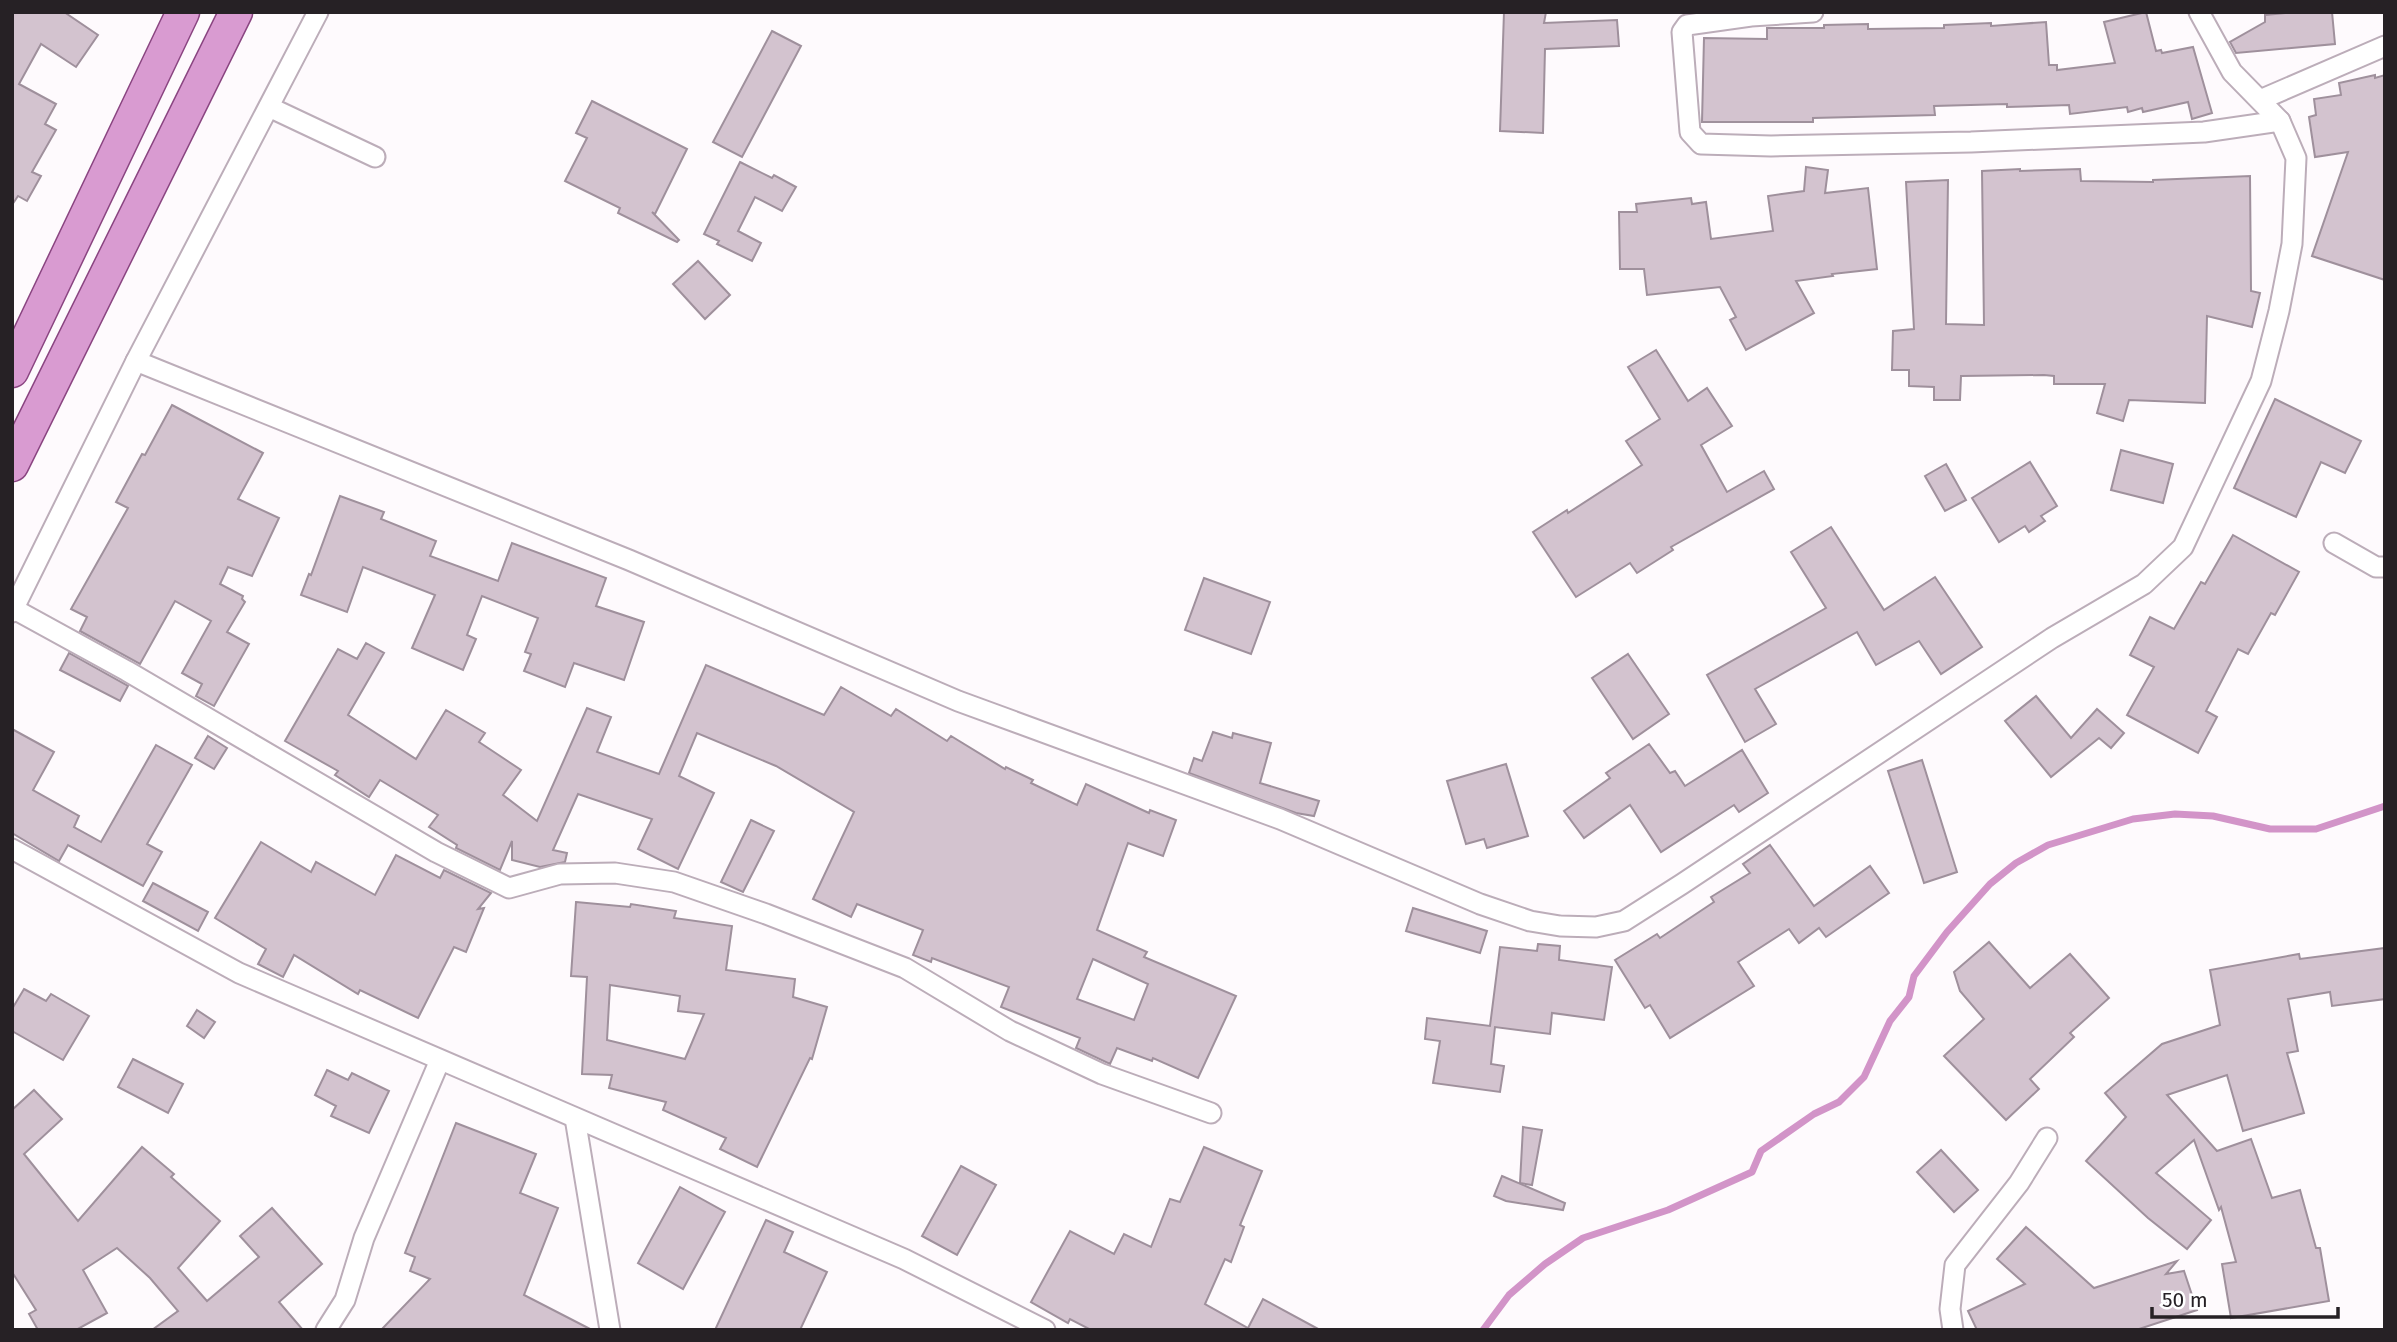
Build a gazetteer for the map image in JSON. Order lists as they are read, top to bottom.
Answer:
{
  "scale_bar": "50 m"
}
